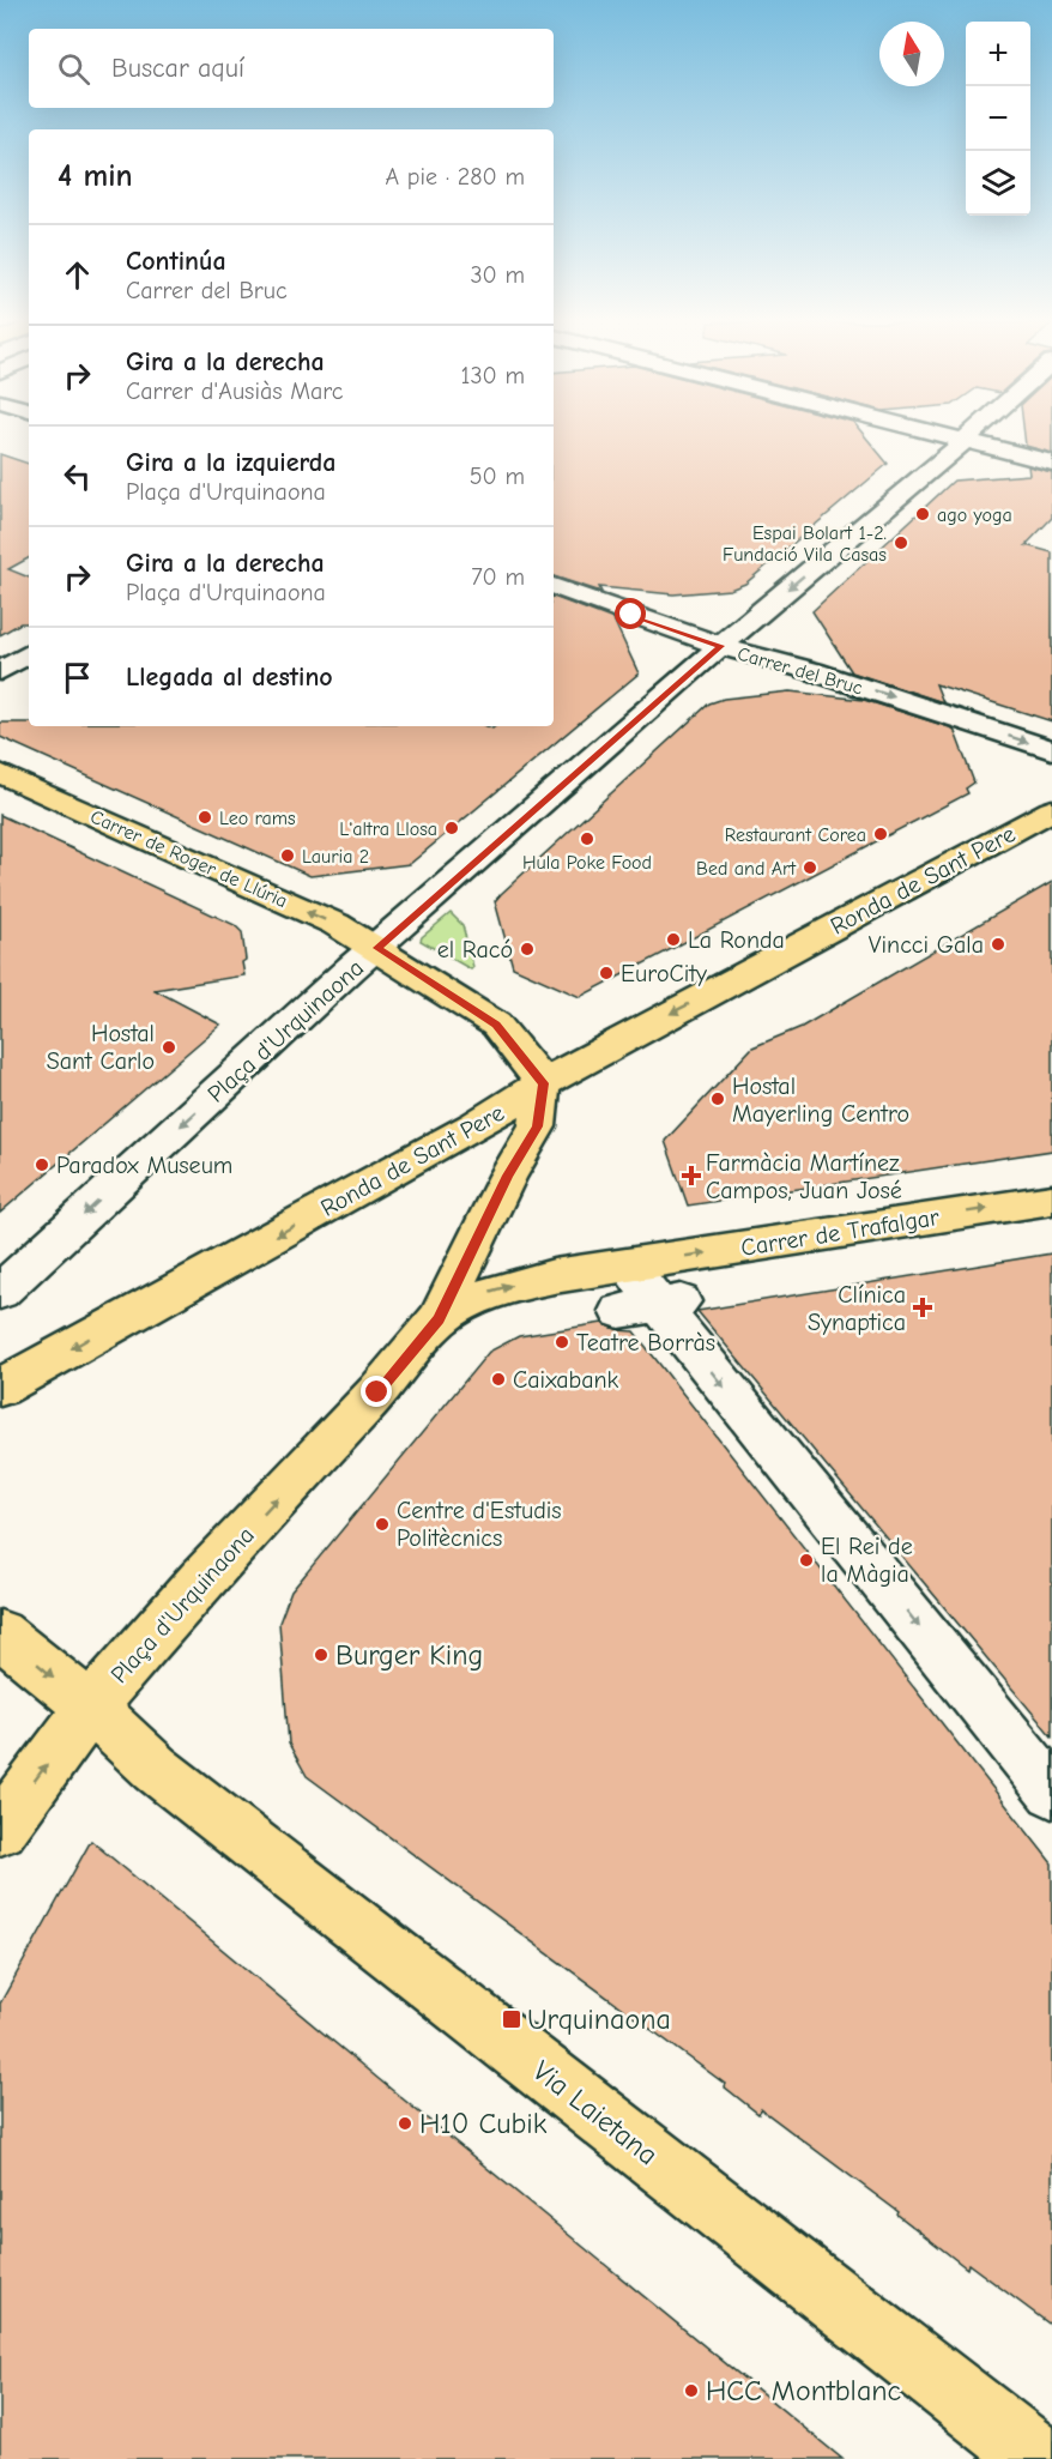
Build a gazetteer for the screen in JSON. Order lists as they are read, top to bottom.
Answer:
{
  "streets": {
    "main road": [
      "Carrer de Roger de Llúria",
      "Ronda de Sant Pere",
      "Plaça d'Urquinaona",
      "Carrer de Trafalgar",
      "Via Laietana"
    ],
    "street": ["Carrer del Bruc"]
  },
  "crossings": [
    ["Carrer de Roger de Llúria", "Plaça d'Urquinaona"],
    ["Ronda de Sant Pere", "Plaça d'Urquinaona"],
    ["Plaça d'Urquinaona", "Carrer de Trafalgar"],
    ["Plaça d'Urquinaona", "Via Laietana"]
  ],
  "one_way": ["Carrer de Roger de Llúria", "Ronda de Sant Pere", "Carrer de Trafalgar"],
  "places": {
    "other": [
      "ago yoga",
      "Espai Bolart 1-2. Fundació Vila Casas",
      "Leo rams",
      "L'altra Llosa",
      "Restaurant Corea",
      "Hula Poke Food",
      "Lauria 2",
      "Bed and Art",
      "La Ronda",
      "Vincci Gala",
      "el Racó",
      "EuroCity",
      "Hostal Sant Carlo",
      "Hostal Mayerling Centro",
      "Paradox Museum",
      "Teatre Borràs",
      "Caixabank",
      "Centre d'Estudis Politècnics",
      "El Rei de la Màgia",
      "Burger King",
      "H10 Cubik",
      "HCC Montblanc"
    ],
    "health": ["Farmàcia Martínez Campos, Juan José", "Clínica Synaptica"],
    "transit": ["Urquinaona"]
  },
  "north": "top",
  "page": {
    "map_buttons": ["+", "−"],
    "search": "Buscar aquí",
    "heading": ["4 min", "A pie · 280 m"],
    "list": [
      ["Continúa", "Carrer del Bruc", "30 m"],
      ["Gira a la derecha", "Carrer d'Ausiàs Marc", "130 m"],
      ["Gira a la izquierda", "Plaça d'Urquinaona", "50 m"],
      ["Gira a la derecha", "Plaça d'Urquinaona", "70 m"],
      "Llegada al destino"
    ]
  }
}
